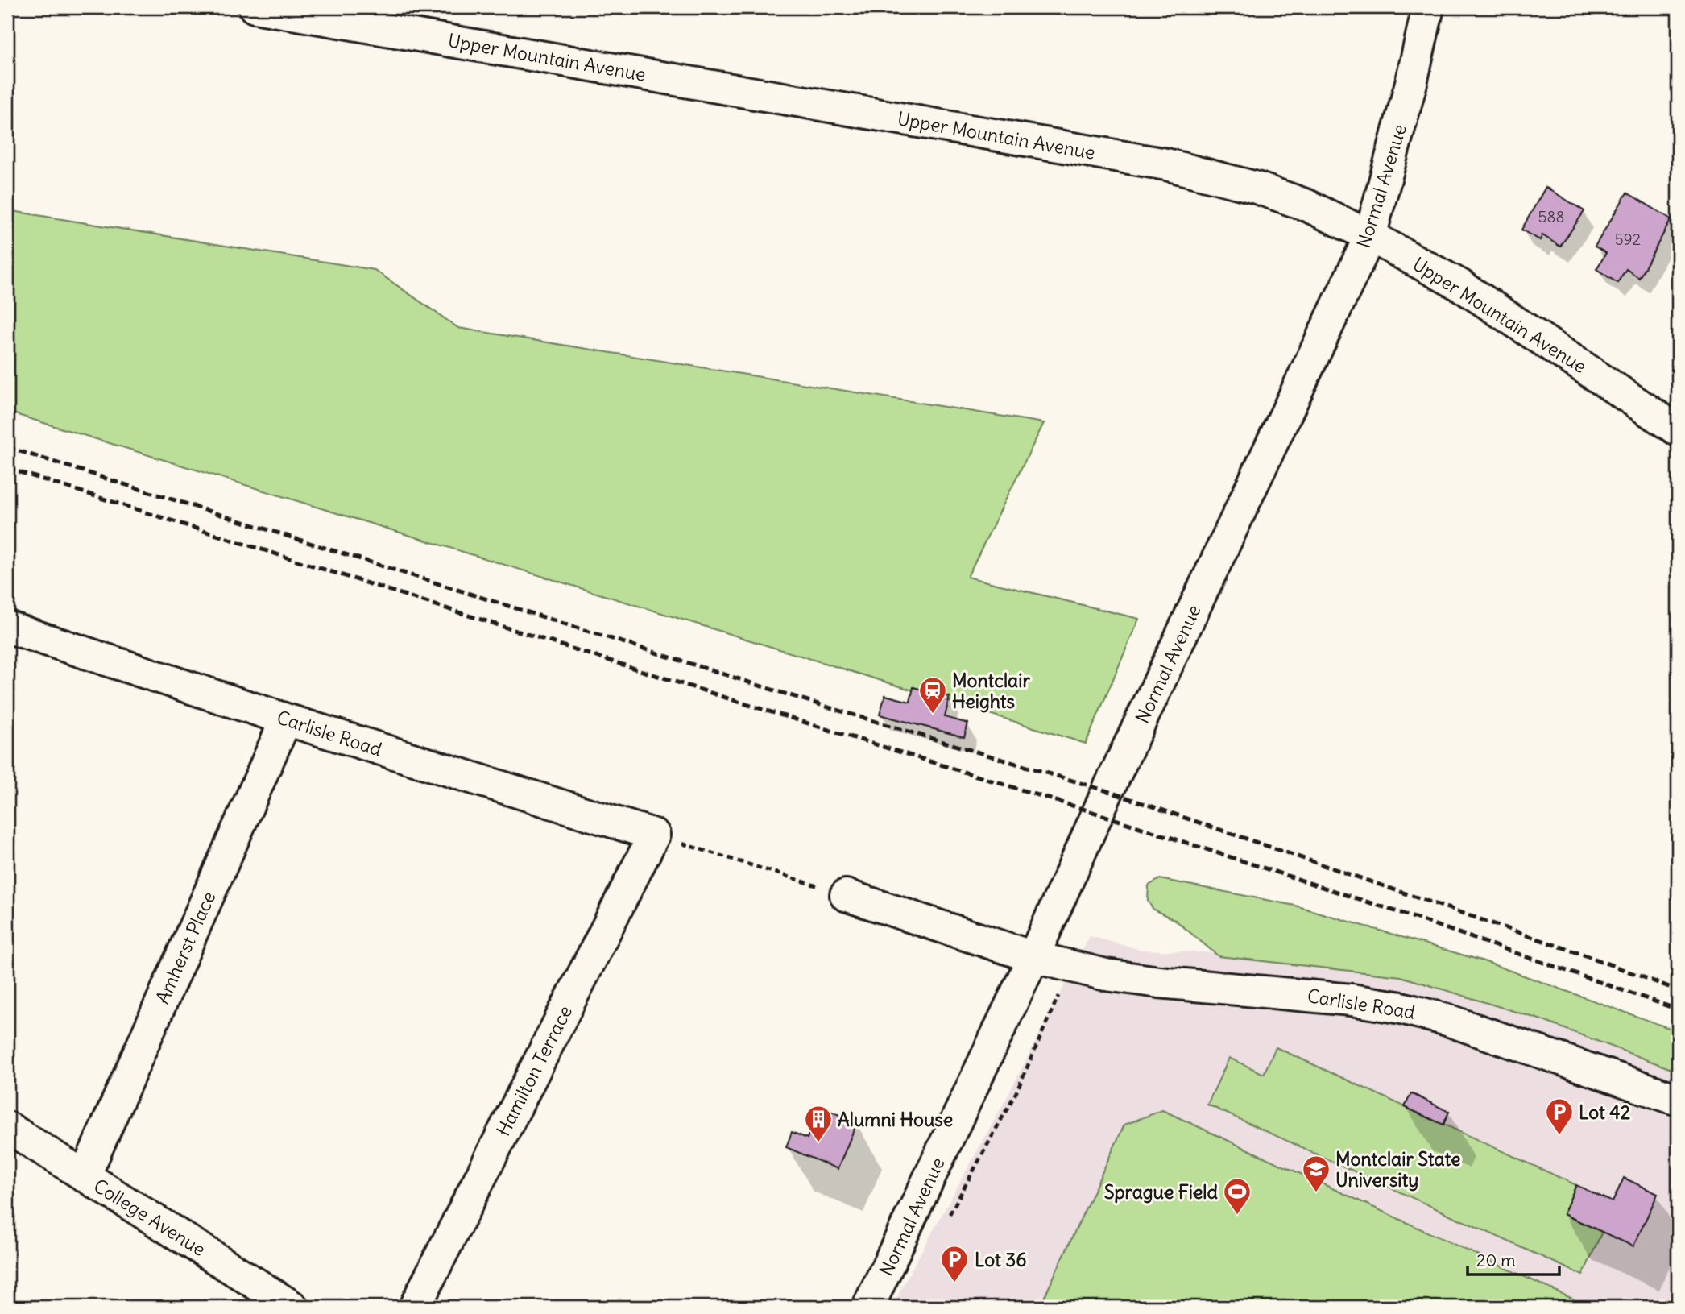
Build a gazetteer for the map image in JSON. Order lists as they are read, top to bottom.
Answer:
{
  "streets": {
    "street": [
      "Upper Mountain Avenue",
      "Normal Avenue",
      "Carlisle Road",
      "Amherst Place",
      "Hamilton Terrace",
      "College Avenue"
    ]
  },
  "crossings": [
    ["Upper Mountain Avenue", "Normal Avenue"],
    ["Normal Avenue", "Carlisle Road"],
    ["Carlisle Road", "Amherst Place"],
    ["Carlisle Road", "Hamilton Terrace"],
    ["Amherst Place", "College Avenue"]
  ],
  "places": {
    "station": ["Montclair Heights"],
    "parking": ["Lot 42", "Lot 36"],
    "building": ["Alumni House"],
    "school or university": ["Montclair State University"],
    "sports": ["Sprague Field"]
  },
  "house_numbers": ["588", "592"],
  "scale_bar": "20 m"
}
